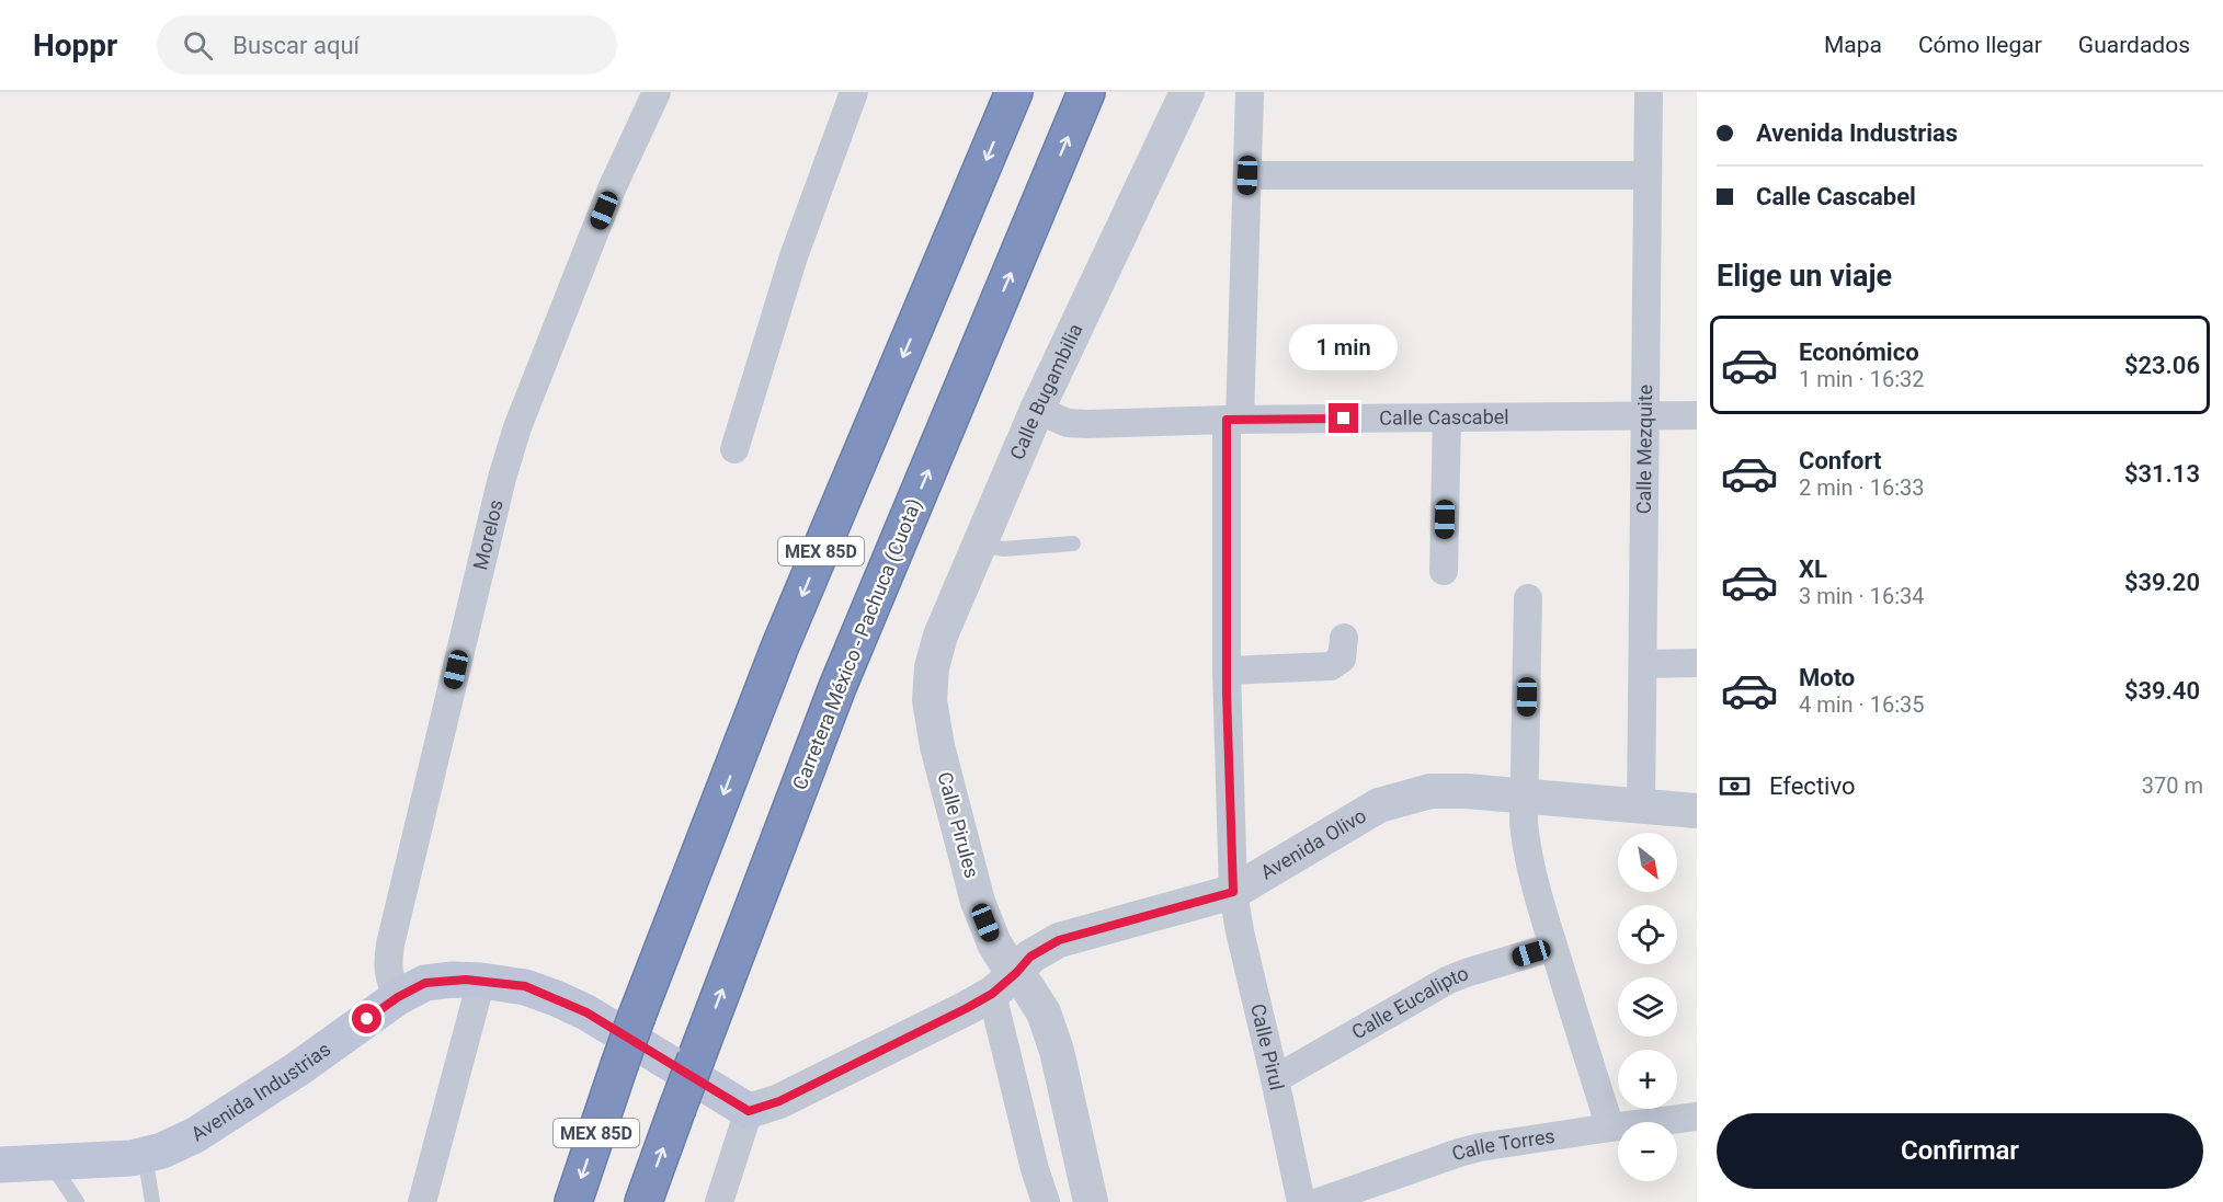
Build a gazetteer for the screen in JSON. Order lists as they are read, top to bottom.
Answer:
{
  "streets": {
    "highway": ["MEX 85D", "Carretera México - Pachuca (Cuota)"],
    "main road": ["Avenida Industrias"],
    "street": [
      "Calle Bugambilia",
      "Calle Cascabel",
      "Calle Mezquite",
      "Morelos",
      "Calle Pirules",
      "Avenida Olivo",
      "Calle Eucalipto",
      "Calle Pirul",
      "Calle Torres"
    ]
  },
  "crossings": [
    ["Calle Bugambilia", "Calle Cascabel"],
    ["Calle Bugambilia", "Calle Pirules"],
    ["Calle Cascabel", "Calle Mezquite"],
    ["Calle Cascabel", "Calle Pirul"],
    ["Calle Mezquite", "Avenida Olivo"],
    ["Morelos", "Avenida Industrias"],
    ["Calle Pirules", "Avenida Olivo"],
    ["Avenida Olivo", "Calle Pirul"],
    ["Avenida Olivo", "Avenida Industrias"],
    ["Calle Eucalipto", "Calle Pirul"]
  ],
  "north": "bottom right",
  "page": {
    "header": "Hoppr",
    "search": "Buscar aquí",
    "nav": ["Mapa", "Cómo llegar", "Guardados"],
    "banner": ["Avenida Industrias", "Calle Cascabel"],
    "heading": "Elige un viaje",
    "list": [
      {
        "name": "Económico",
        "note": "1 min · 16:32",
        "value": "$23.06"
      },
      {
        "name": "Confort",
        "note": "2 min · 16:33",
        "value": "$31.13"
      },
      {
        "name": "XL",
        "note": "3 min · 16:34",
        "value": "$39.20"
      },
      {
        "name": "Moto",
        "note": "4 min · 16:35",
        "value": "$39.40"
      }
    ],
    "bubble": "1 min",
    "pay": ["Efectivo", "370 m"],
    "map_buttons": ["+", "−"],
    "buttons": "Confirmar"
  }
}
